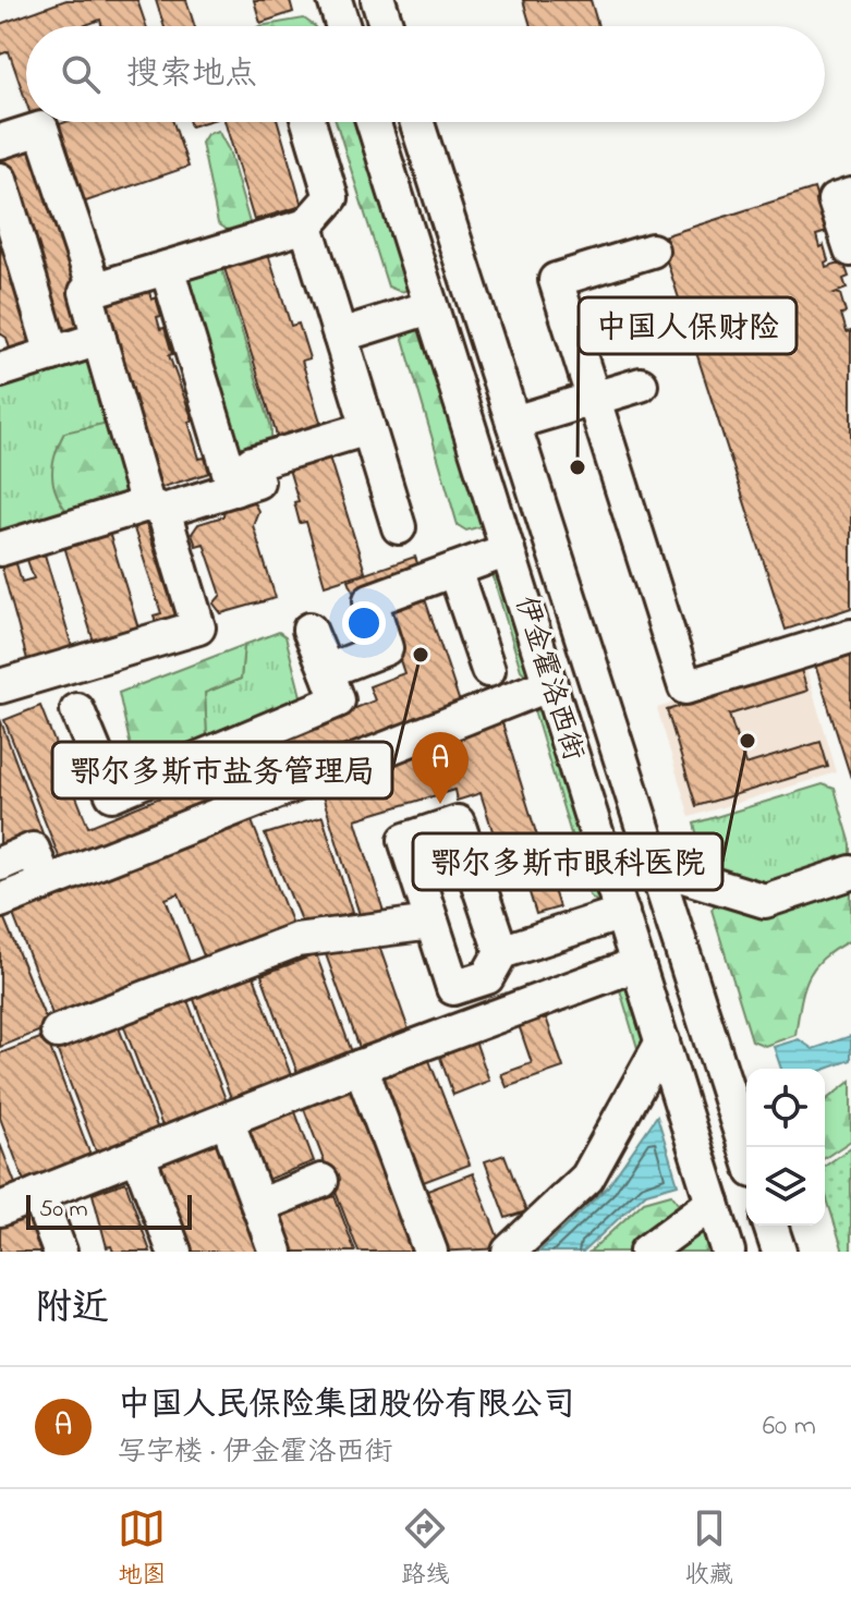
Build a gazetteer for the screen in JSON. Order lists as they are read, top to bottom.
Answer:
{
  "streets": {
    "street": ["伊金霍洛西街"]
  },
  "places": ["中国人保财险", "鄂尔多斯市盐务管理局", "鄂尔多斯市眼科医院"],
  "scale_bar": "50 m",
  "page": {
    "search": "搜索地点",
    "pins": "A",
    "scale": "50 m",
    "heading": "附近",
    "list": [
      {
        "mark": "A",
        "name": "中国人民保险集团股份有限公司",
        "note": "写字楼 · 伊金霍洛西街",
        "value": "60 m"
      }
    ],
    "nav": ["地图", "路线", "收藏"]
  }
}
